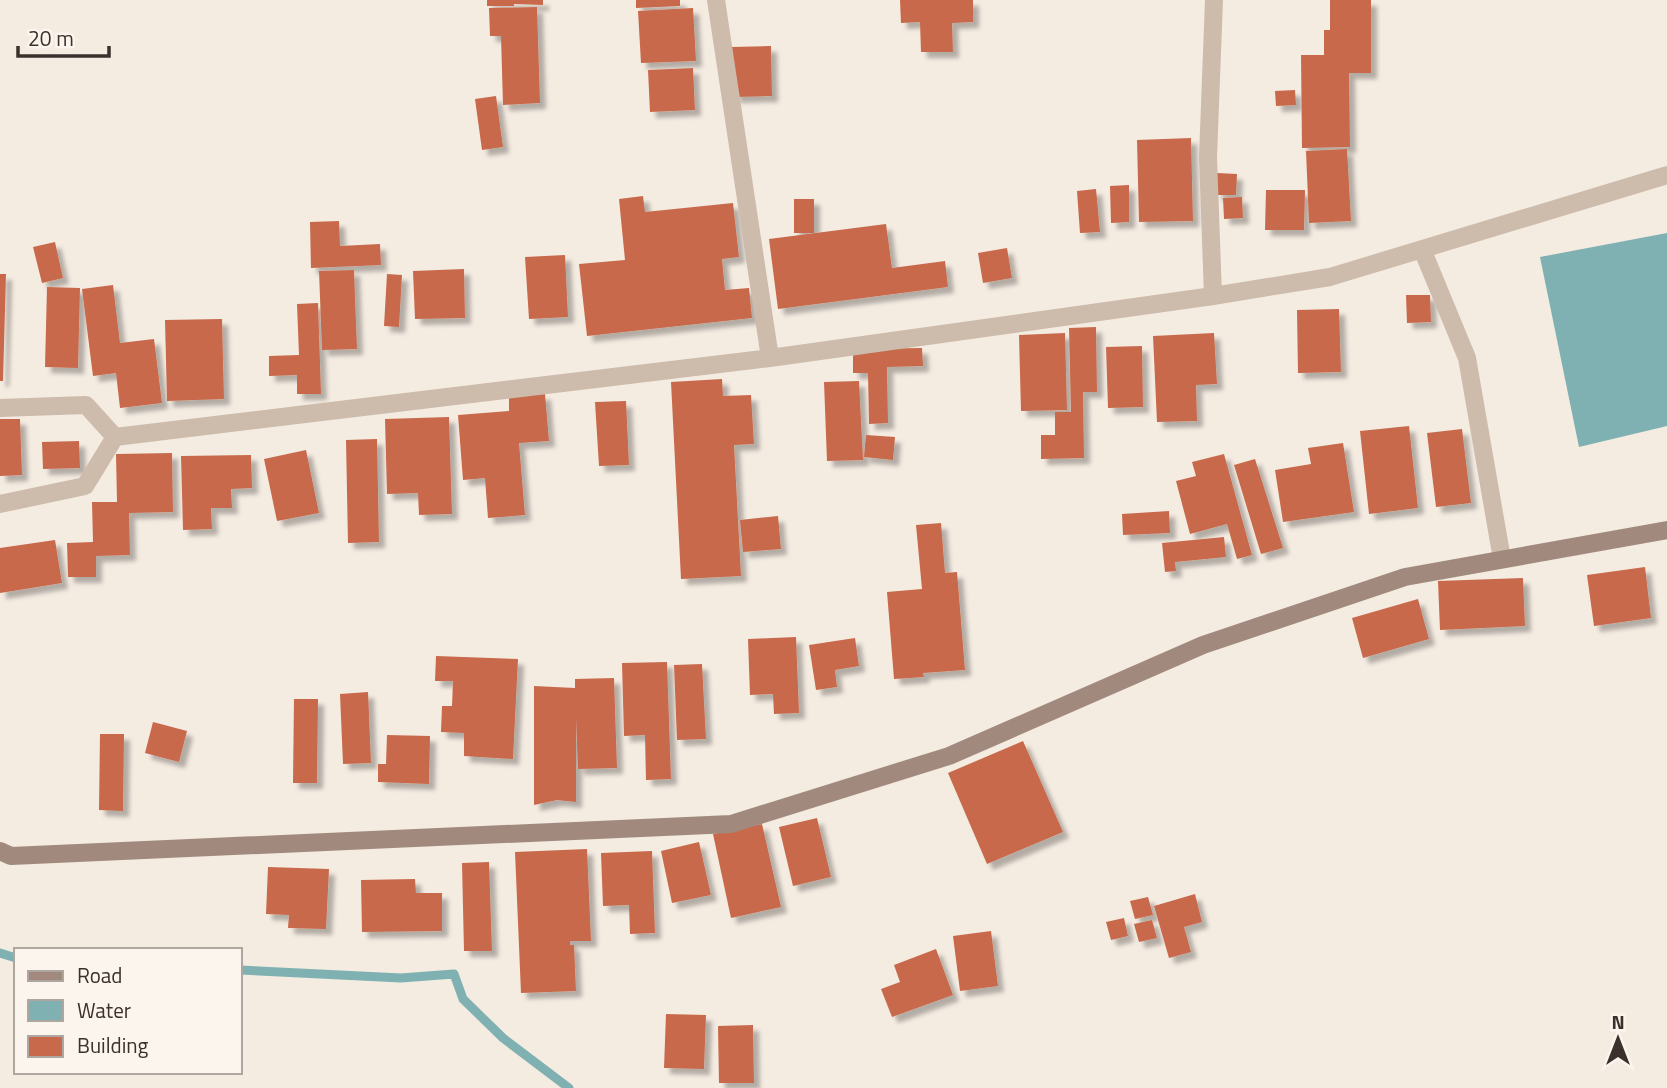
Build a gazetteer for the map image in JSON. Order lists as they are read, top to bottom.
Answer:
{
  "legend": ["Road", "Water", "Building"],
  "scale_bar": "20 m",
  "north": "top"
}
